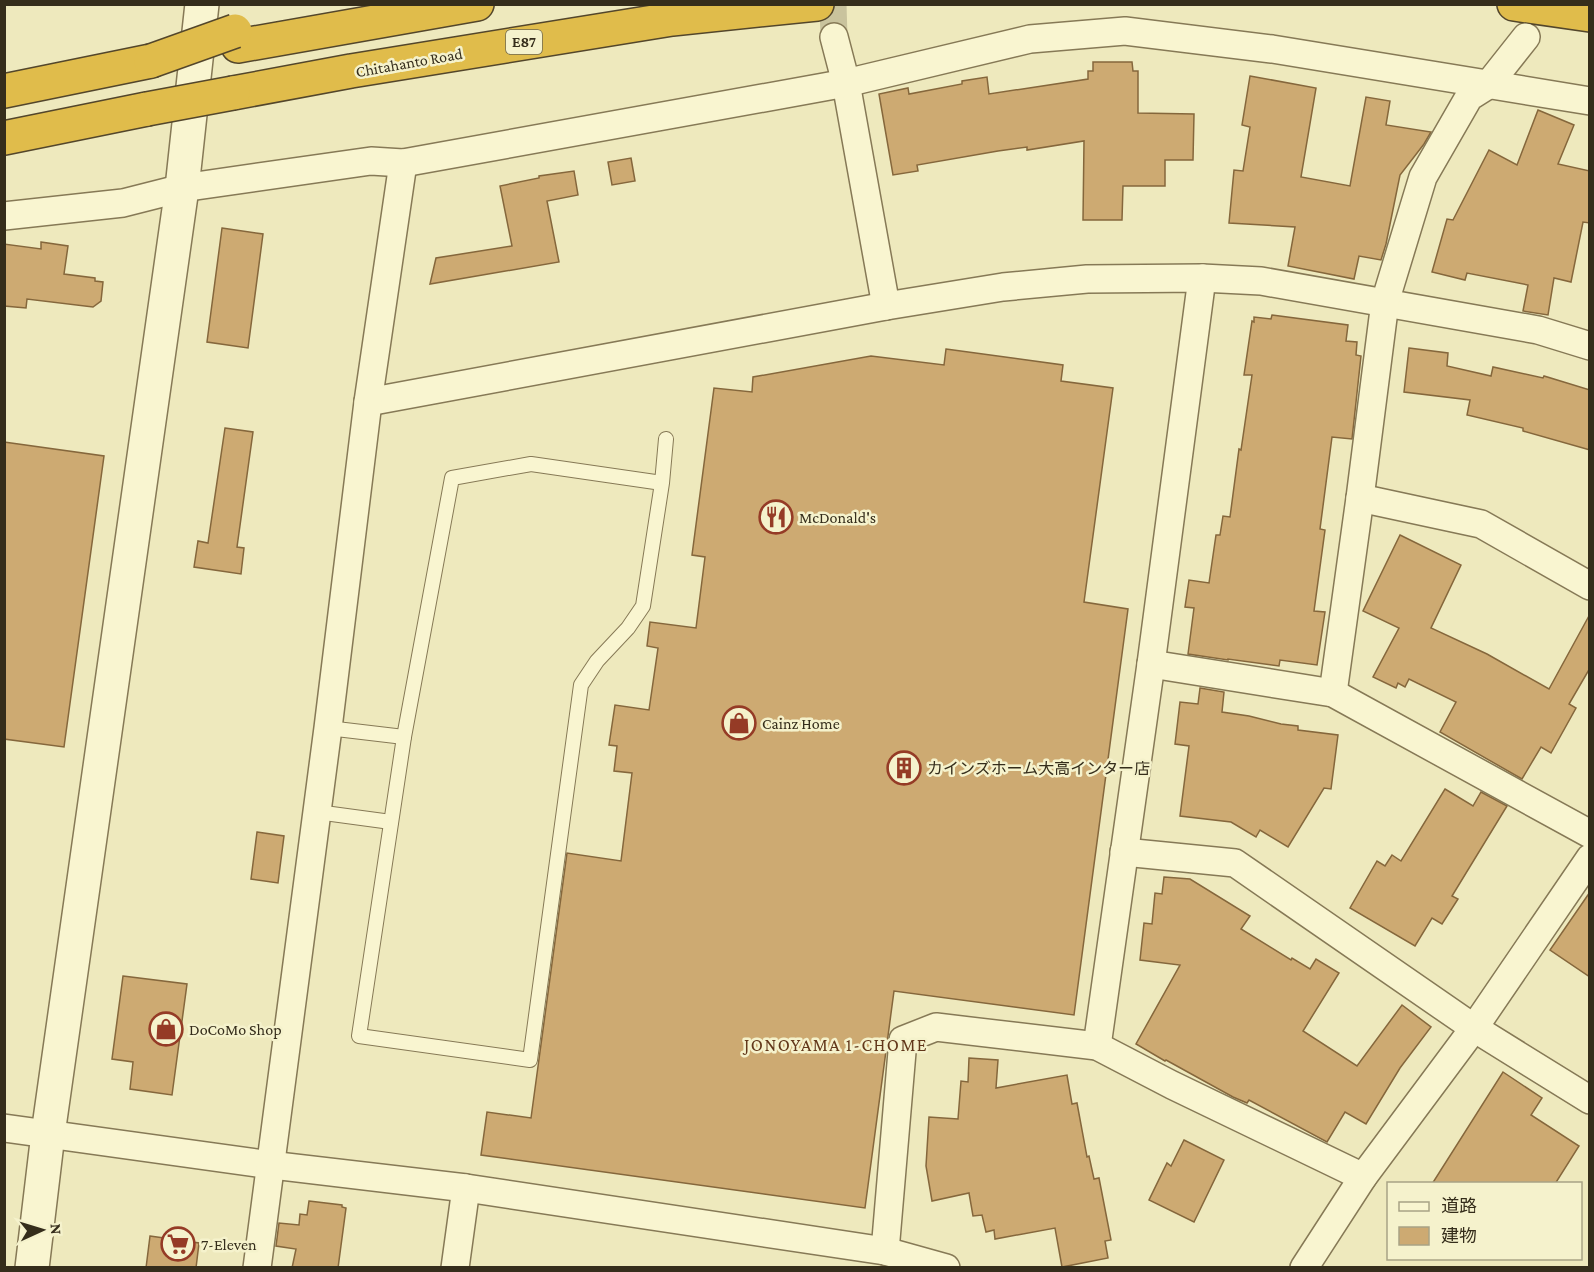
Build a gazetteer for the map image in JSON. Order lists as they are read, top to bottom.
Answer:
{
  "streets": {
    "highway": ["E87", "Chitahanto Road"]
  },
  "districts": ["JONOYAMA 1-CHOME"],
  "places": {
    "restaurant": ["McDonald's"],
    "shop": ["Cainz Home", "DoCoMo Shop"],
    "building": ["カインズホーム大高インター店"],
    "supermarket": ["7-Eleven"]
  },
  "legend": ["道路", "建物"],
  "north": "right"
}
